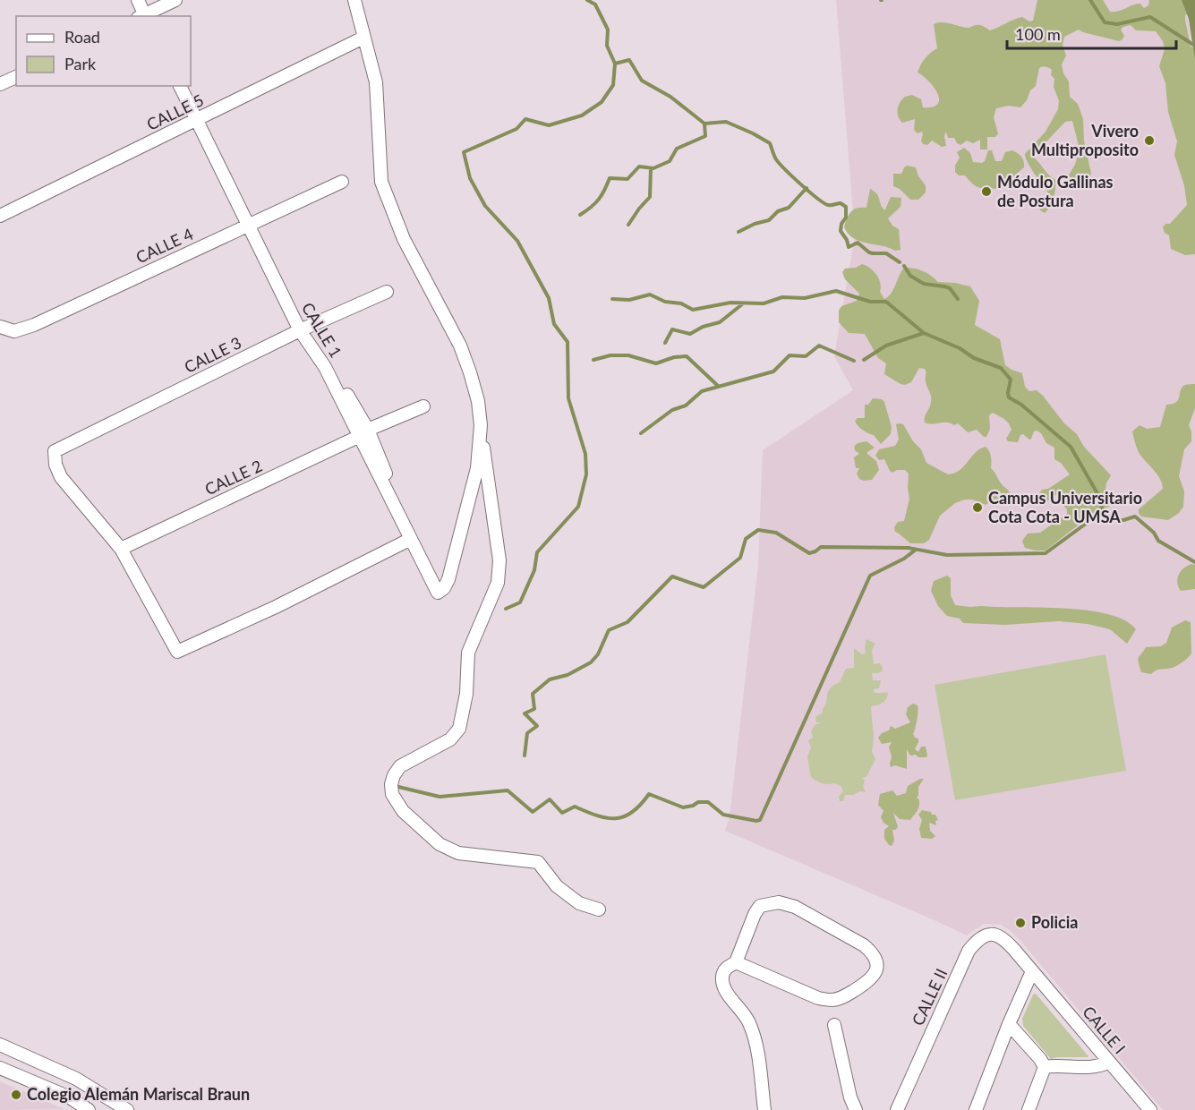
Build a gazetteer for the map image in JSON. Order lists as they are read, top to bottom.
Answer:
{
  "streets": {
    "street": [
      "CALLE 5",
      "CALLE 4",
      "CALLE 1",
      "CALLE 3",
      "CALLE 2",
      "CALLE II",
      "CALLE I"
    ]
  },
  "crossings": [
    ["CALLE 5", "CALLE 1"],
    ["CALLE 4", "CALLE 1"],
    ["CALLE 1", "CALLE 3"],
    ["CALLE 1", "CALLE 2"],
    ["CALLE 3", "CALLE 2"],
    ["CALLE II", "CALLE I"]
  ],
  "places": [
    "Vivero Multiproposito",
    "Módulo Gallinas de Postura",
    "Campus Universitario Cota Cota - UMSA",
    "Policia",
    "Colegio Alemán Mariscal Braun"
  ],
  "legend": ["Road", "Park"],
  "scale_bar": "100 m"
}
